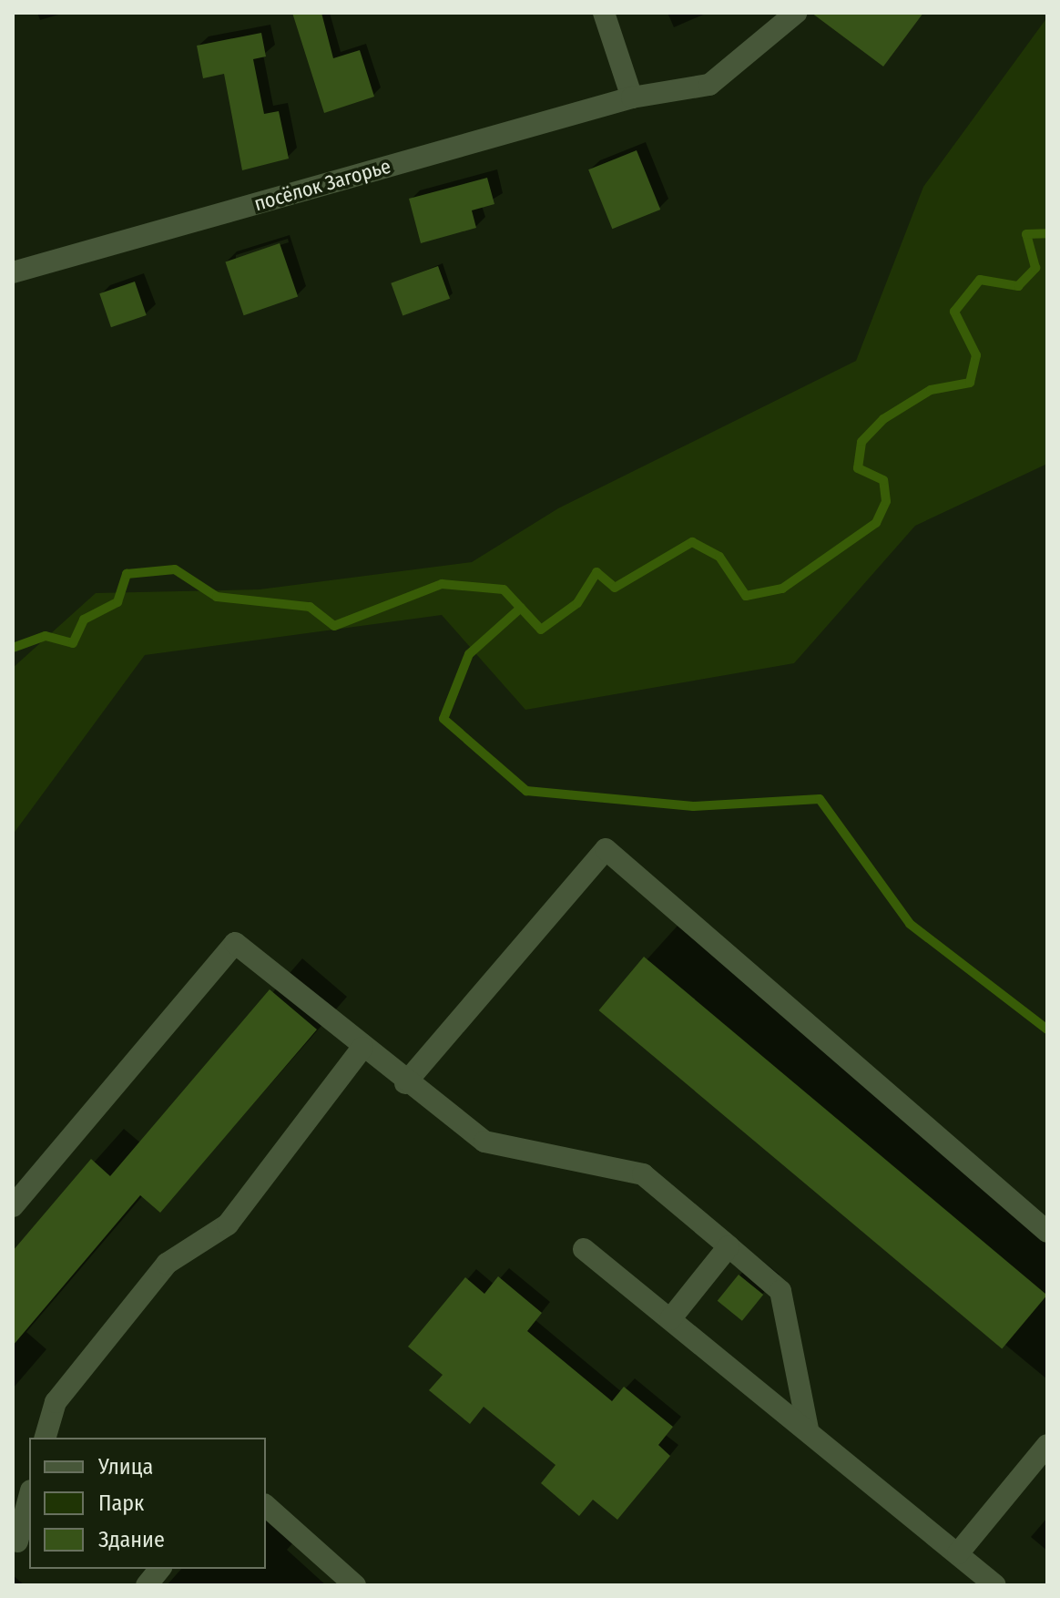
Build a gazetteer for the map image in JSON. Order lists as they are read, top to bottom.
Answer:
{
  "streets": {
    "street": ["посёлок Загорье"]
  },
  "legend": ["Улица", "Парк", "Здание"]
}
